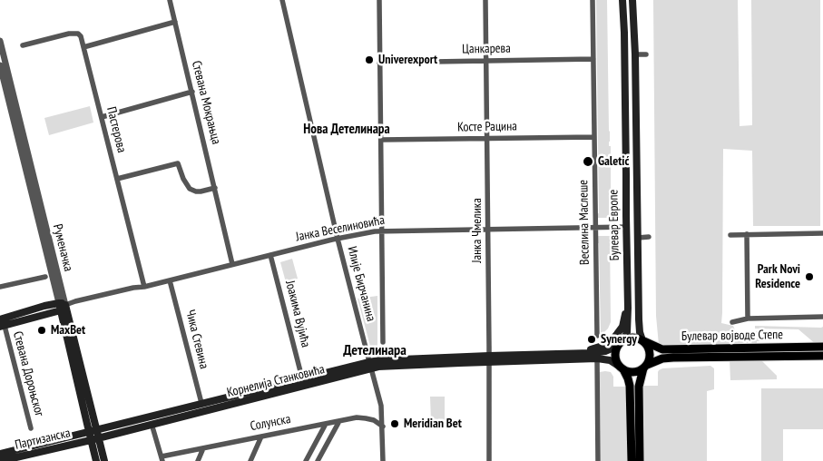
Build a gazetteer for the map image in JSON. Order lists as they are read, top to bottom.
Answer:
{
  "streets": {
    "main road": [
      "Булевар Европе",
      "Руменачка",
      "Булевар војводе Степе",
      "Корнелија Станковића",
      "Партизанска"
    ],
    "street": [
      "Цанкарева",
      "Стевана Мокрањца",
      "Косте Рацина",
      "Пастерова",
      "Веселина Маслеше",
      "Јанка Веселиновића",
      "Јанка Чмелика",
      "Илије Бирчанина",
      "Јоакима Вујића",
      "Чика Стевина",
      "Стевана Дороњског",
      "Солунска"
    ]
  },
  "crossings": [
    ["Цанкарева", "Веселина Маслеше"],
    ["Цанкарева", "Јанка Чмелика"],
    ["Стевана Мокрањца", "Јанка Веселиновића"],
    ["Косте Рацина", "Веселина Маслеше"],
    ["Косте Рацина", "Јанка Чмелика"],
    ["Пастерова", "Јанка Веселиновића"],
    ["Веселина Маслеше", "Јанка Веселиновића"],
    ["Булевар Европе", "Јанка Веселиновића"],
    ["Булевар Европе", "Булевар војводе Степе"],
    ["Булевар Европе", "Корнелија Станковића"],
    ["Јанка Веселиновића", "Јанка Чмелика"],
    ["Јанка Веселиновића", "Руменачка"],
    ["Јанка Веселиновића", "Илије Бирчанина"],
    ["Јанка Веселиновића", "Јоакима Вујића"],
    ["Јанка Веселиновића", "Чика Стевина"],
    ["Јанка Чмелика", "Корнелија Станковића"],
    ["Руменачка", "Корнелија Станковића"],
    ["Руменачка", "Партизанска"],
    ["Илије Бирчанина", "Корнелија Станковића"],
    ["Илије Бирчанина", "Солунска"],
    ["Јоакима Вујића", "Корнелија Станковића"],
    ["Булевар војводе Степе", "Корнелија Станковића"],
    ["Чика Стевина", "Корнелија Станковића"],
    ["Корнелија Станковића", "Партизанска"]
  ],
  "districts": ["Нова Детелинара", "Детелинара"],
  "places": [
    "Univerexport",
    "Galetić",
    "Park Novi Residence",
    "MaxBet",
    "Synergy",
    "Meridian Bet"
  ]
}
